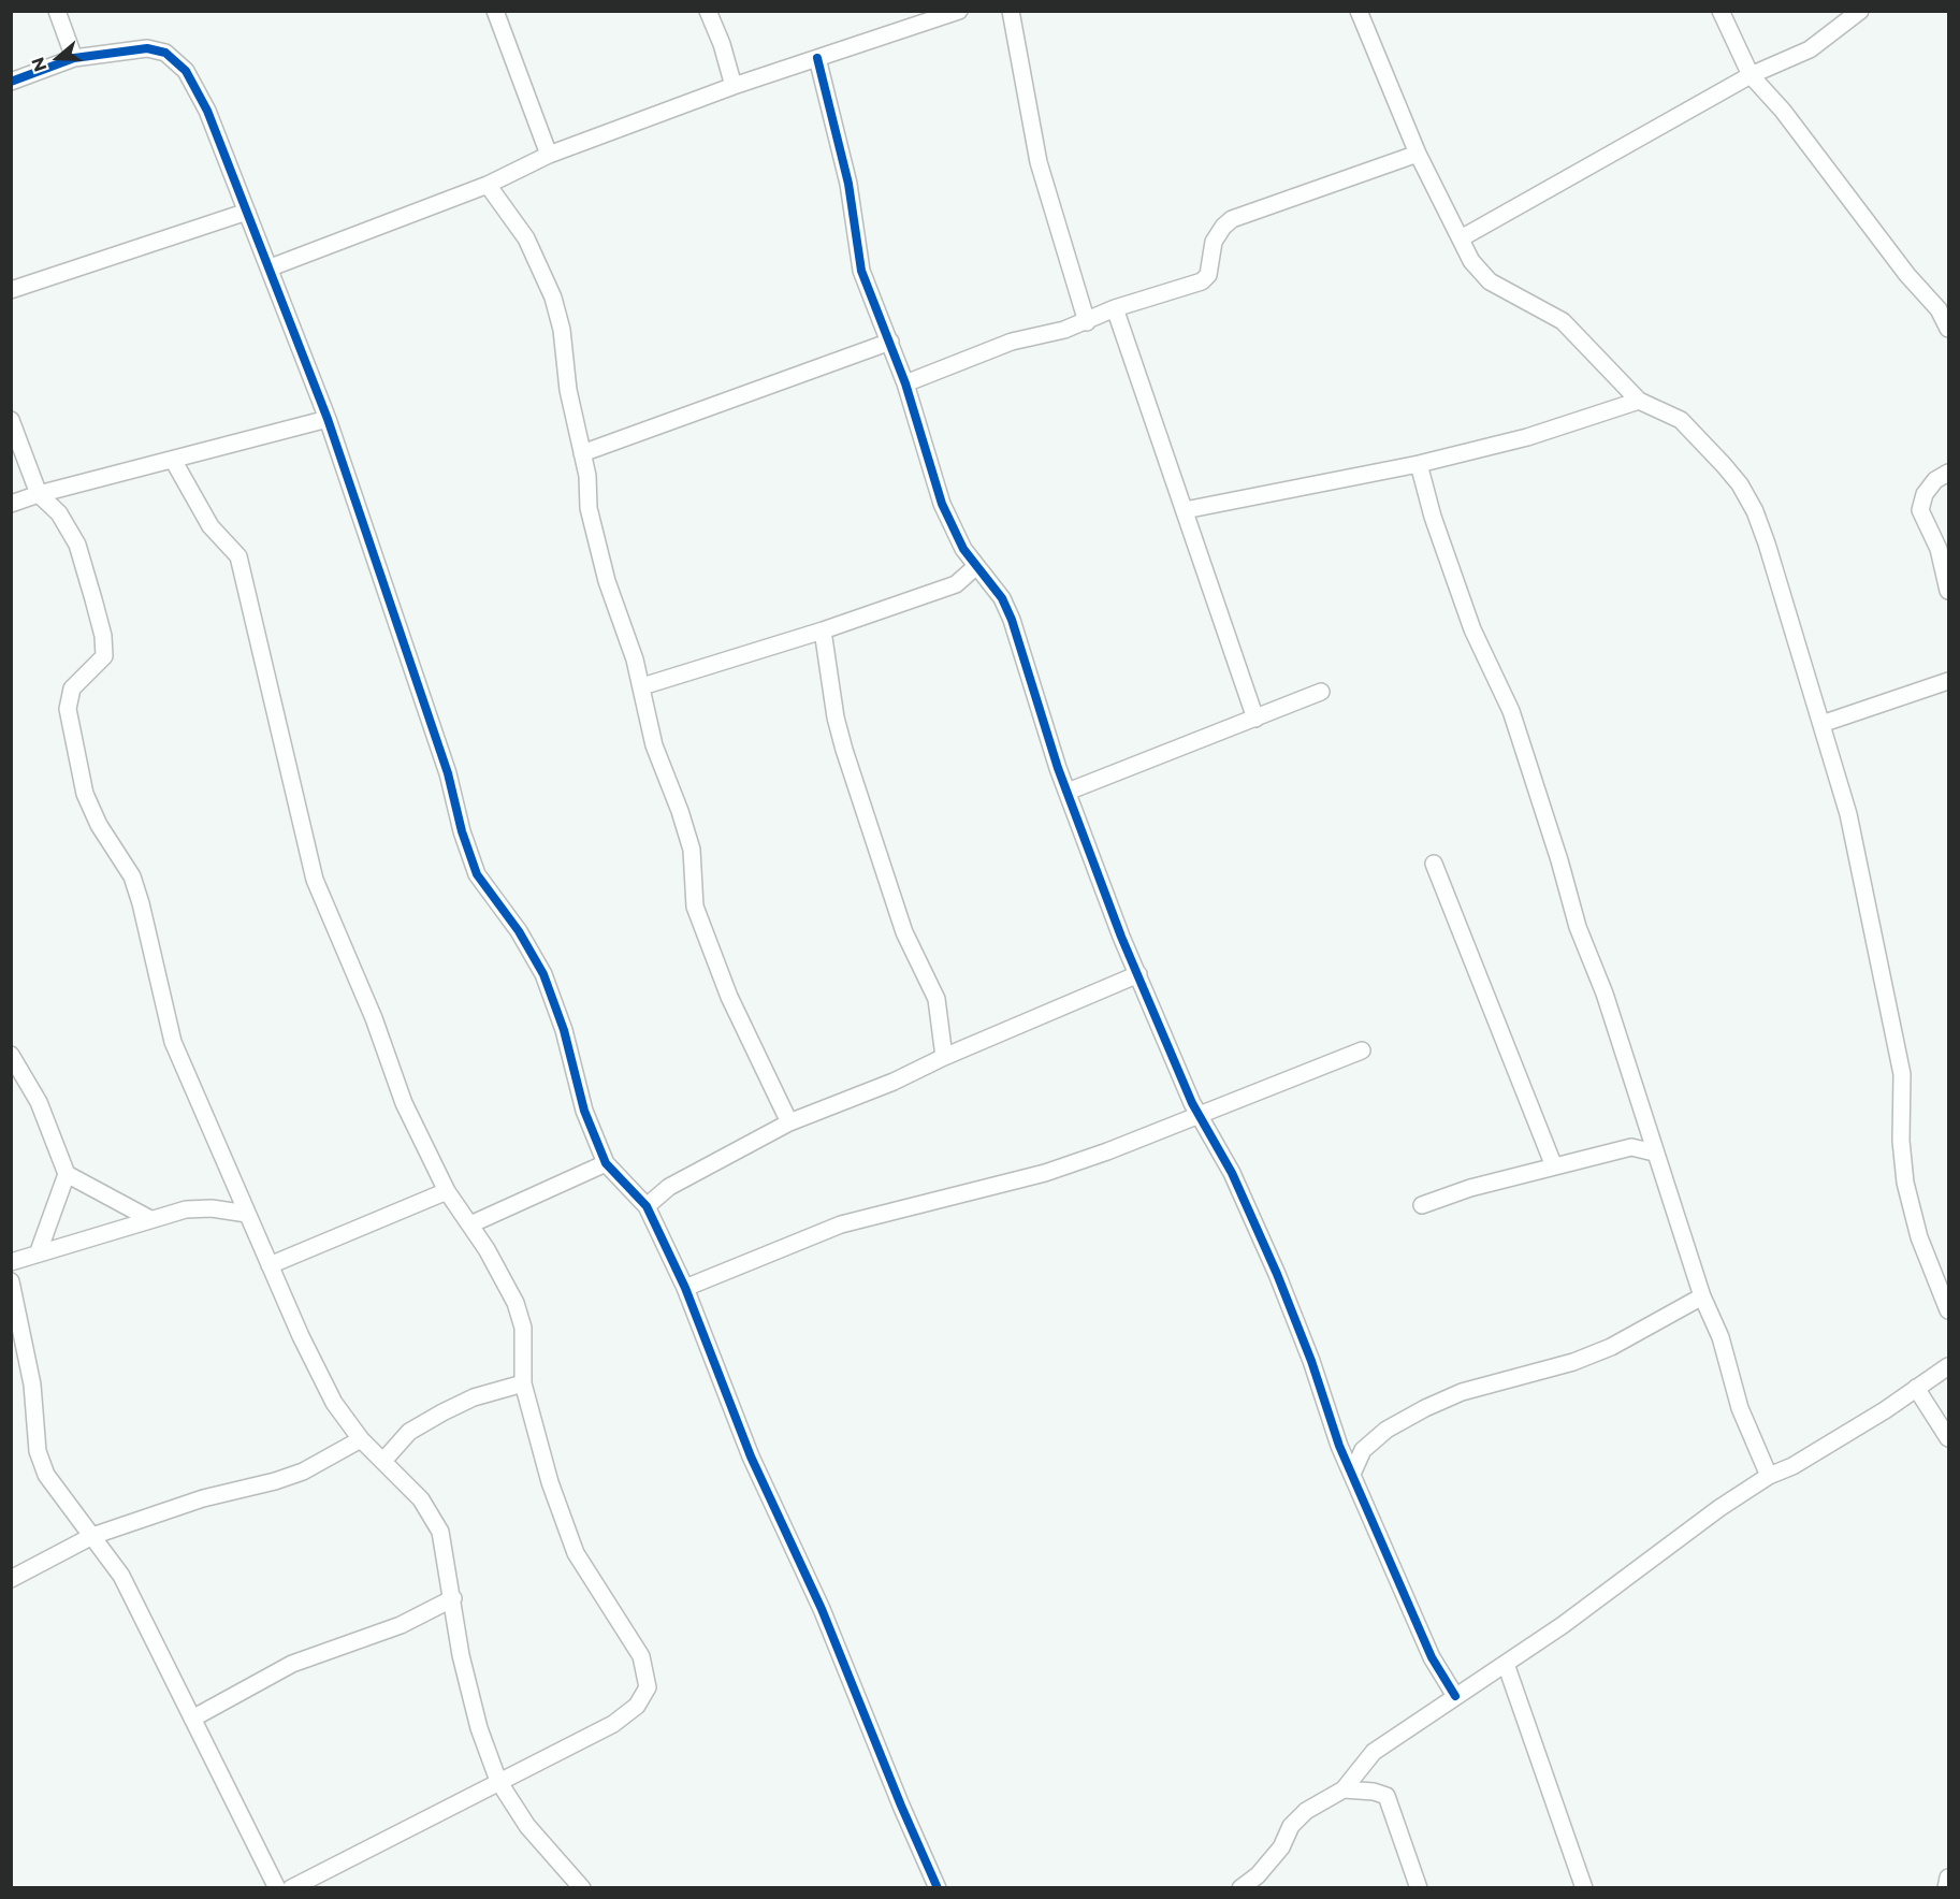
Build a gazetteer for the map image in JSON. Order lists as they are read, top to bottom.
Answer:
{
  "north": "left"
}
